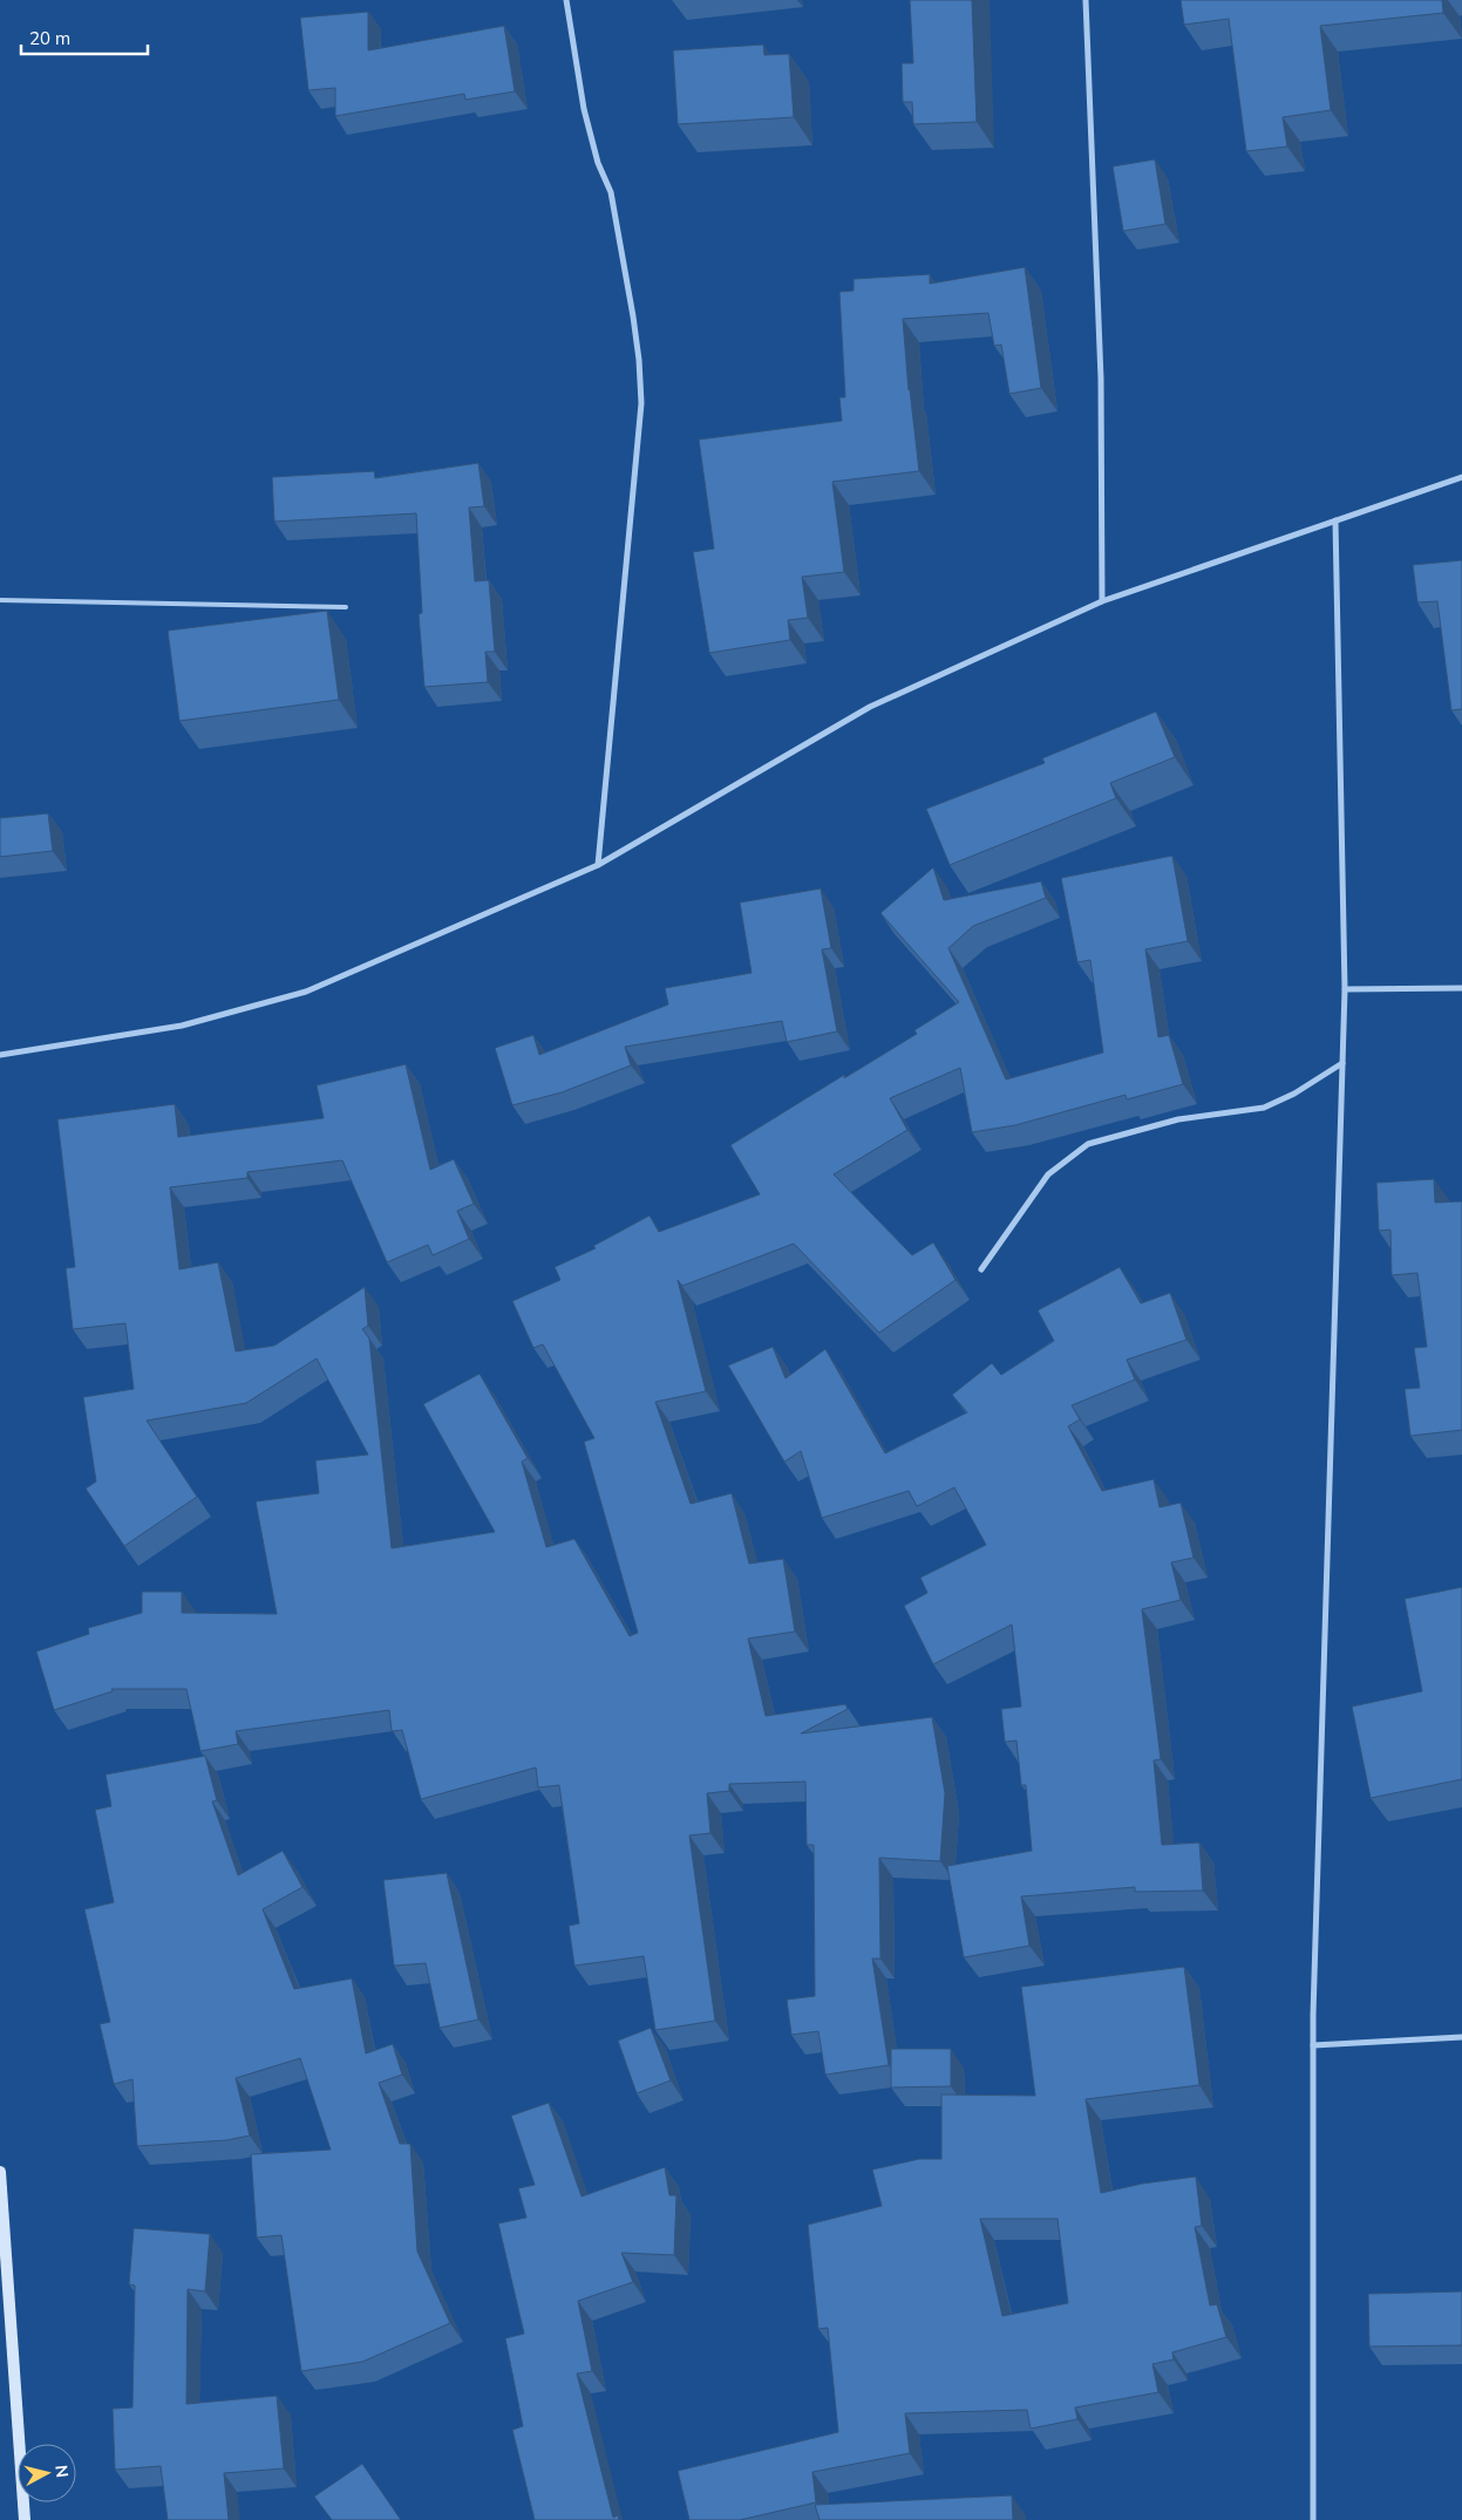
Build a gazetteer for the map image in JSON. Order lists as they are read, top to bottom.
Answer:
{
  "scale_bar": "20 m",
  "north": "right"
}
